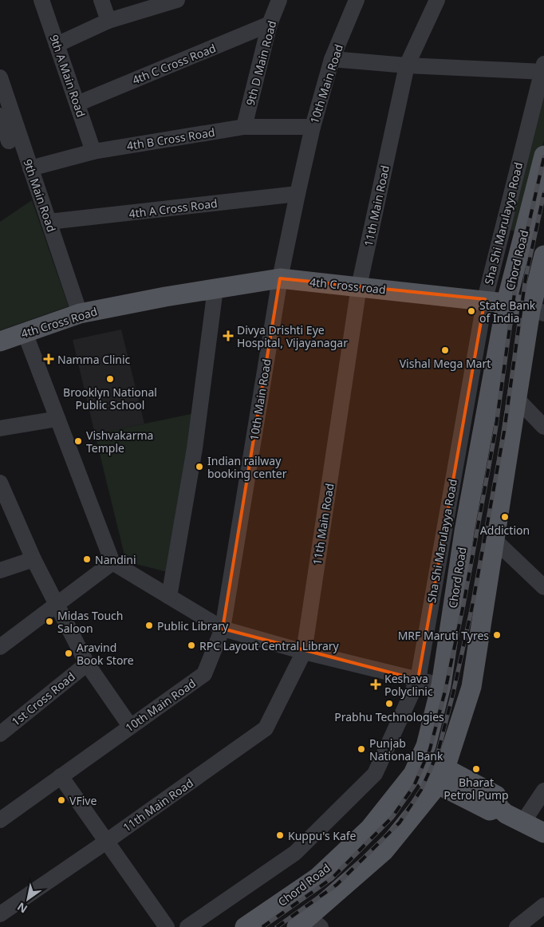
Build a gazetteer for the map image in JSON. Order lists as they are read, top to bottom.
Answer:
{
  "streets": {
    "main road": ["Chord Road", "4th Cross road", "4th Cross Road"],
    "street": [
      "9th D Main Road",
      "4th C Cross Road",
      "9th A Main Road",
      "10th Main Road",
      "4th B Cross Road",
      "9th Main Road",
      "11th Main Road",
      "4th A Cross Road",
      "Sha Shi Marulayya Road",
      "1st Cross Road"
    ]
  },
  "crossings": [
    ["9th D Main Road", "4th C Cross Road"],
    ["9th D Main Road", "4th B Cross Road"],
    ["4th C Cross Road", "9th A Main Road"],
    ["9th A Main Road", "4th B Cross Road"],
    ["10th Main Road", "4th B Cross Road"],
    ["10th Main Road", "4th A Cross Road"],
    ["10th Main Road", "4th Cross road"],
    ["4th B Cross Road", "9th Main Road"],
    ["9th Main Road", "4th A Cross Road"],
    ["9th Main Road", "4th Cross Road"],
    ["11th Main Road", "4th Cross road"],
    ["Sha Shi Marulayya Road", "4th Cross road"],
    ["Chord Road", "4th Cross road"],
    ["4th Cross road", "4th Cross Road"]
  ],
  "places": {
    "other": [
      "State Bank of India",
      "Vishal Mega Mart",
      "Brooklyn National Public School",
      "Vishvakarma Temple",
      "Indian railway booking center",
      "Addiction",
      "Nandini",
      "Midas Touch Saloon",
      "Public Library",
      "MRF Maruti Tyres",
      "RPC Layout Central Library",
      "Aravind Book Store",
      "Prabhu Technologies",
      "Punjab National Bank",
      "Bharat Petrol Pump",
      "VFive",
      "Kuppu's Kafe"
    ],
    "health": ["Divya Drishti Eye Hospital, Vijayanagar", "Namma Clinic", "Keshava Polyclinic"]
  },
  "north": "bottom left"
}
